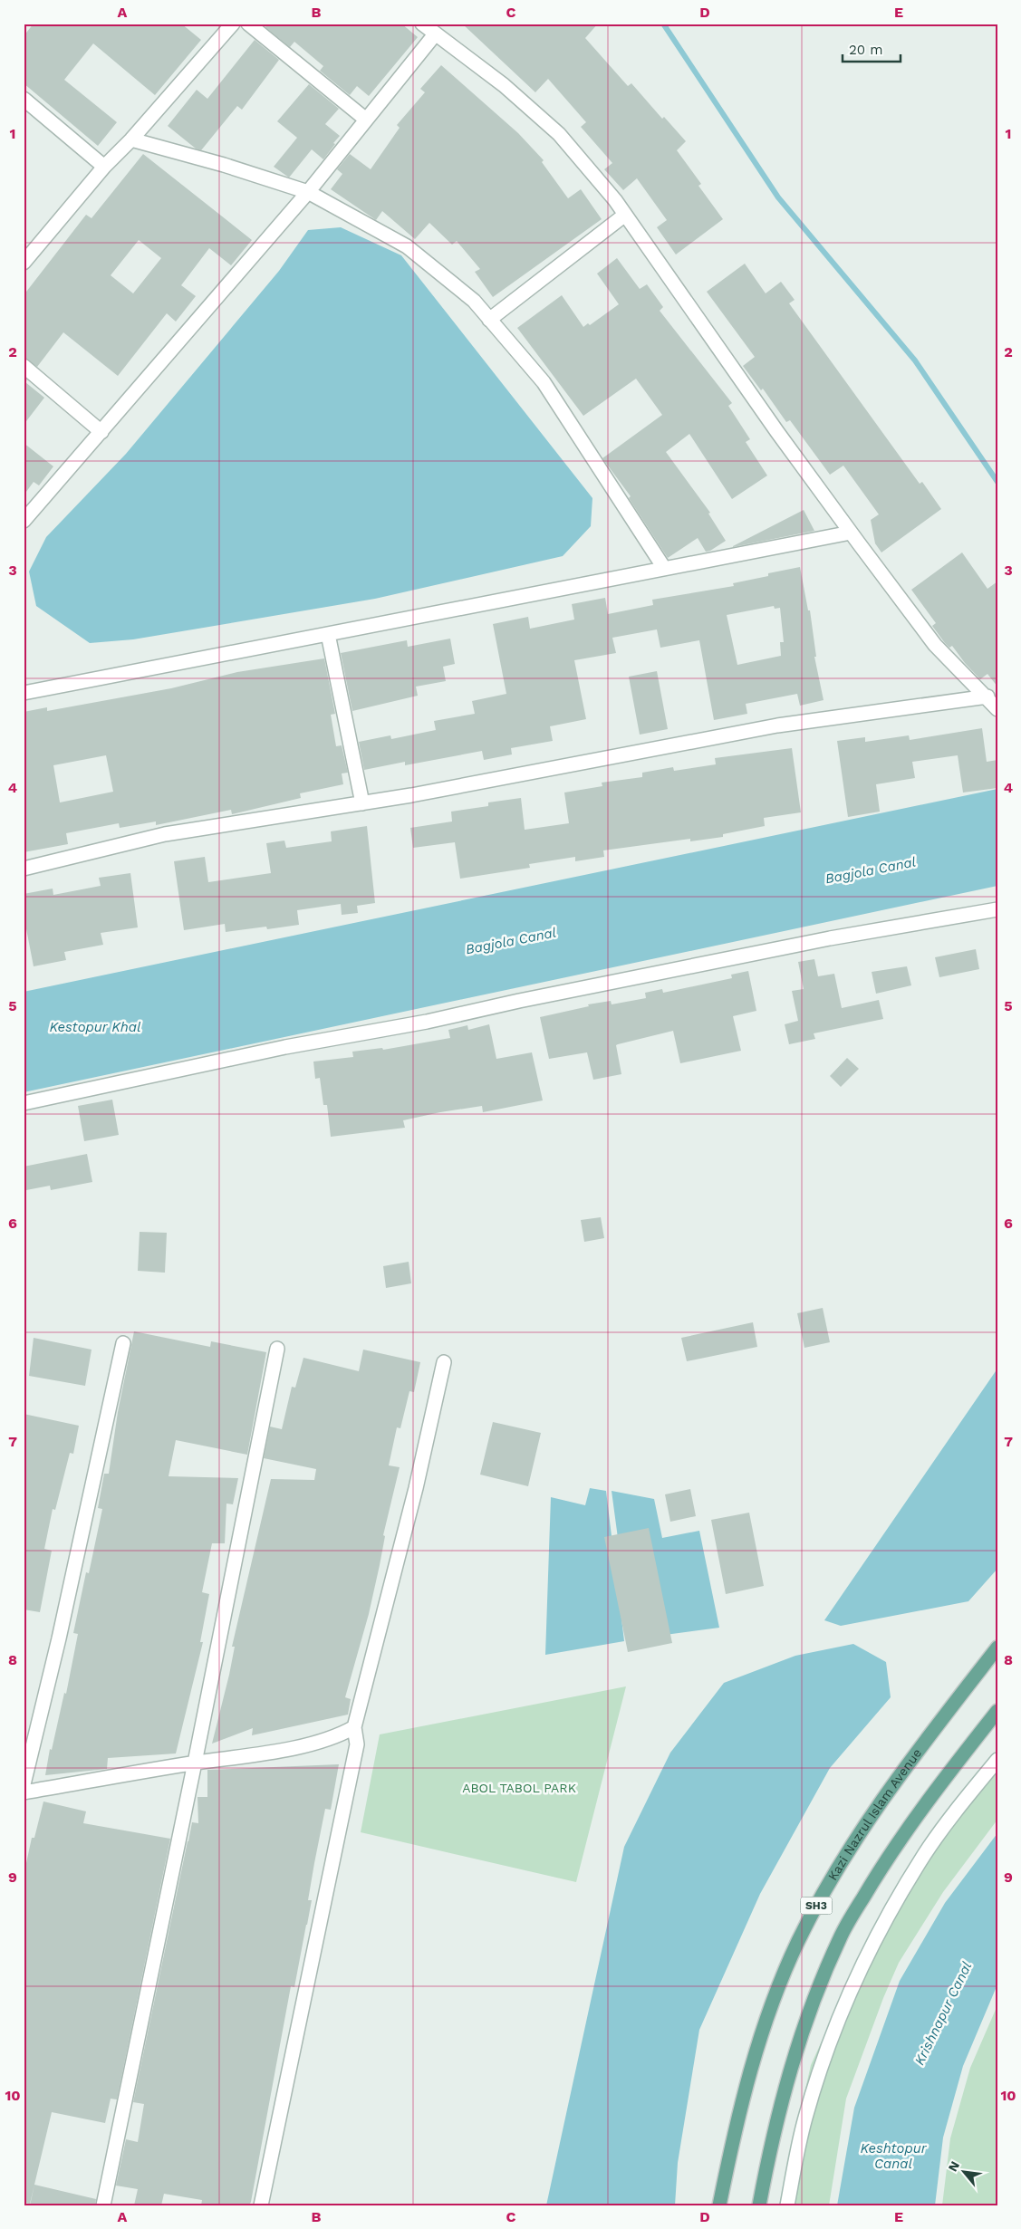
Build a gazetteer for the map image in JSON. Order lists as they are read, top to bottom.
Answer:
{
  "streets": {
    "main road": ["Kazi Nazrul Islam Avenue", "SH3"]
  },
  "water": [
    "Bagjola Canal",
    "Kestopur Khal",
    "Krishnapur Canal",
    "Keshtopur Canal"
  ],
  "parks": ["ABOL TABOL PARK"],
  "scale_bar": "20 m",
  "north": "top left",
  "grid": {
    "columns": [
      "A",
      "B",
      "C",
      "D",
      "E"
    ],
    "rows": [
      "1",
      "2",
      "3",
      "4",
      "5",
      "6",
      "7",
      "8",
      "9",
      "10"
    ]
  }
}
